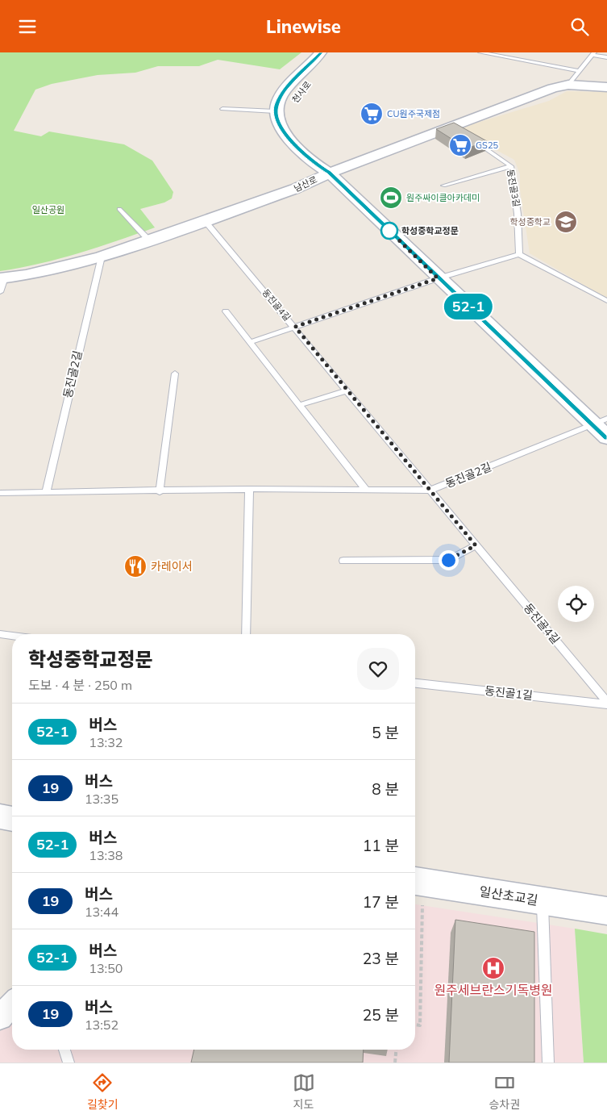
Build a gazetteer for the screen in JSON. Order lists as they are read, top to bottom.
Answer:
{
  "streets": {
    "street": ["천사로", "남산로", "일산초교길"],
    "lane": [
      "동진골3길",
      "동진골4길",
      "동진골2길",
      "동진골1길"
    ]
  },
  "crossings": [
    ["천사로", "남산로"],
    ["천사로", "동진골2길"],
    ["남산로", "동진골4길"],
    ["남산로", "동진골2길"],
    ["동진골4길", "동진골2길"],
    ["동진골4길", "동진골1길"]
  ],
  "parks": ["일산공원"],
  "places": {
    "supermarket": ["CU원주국제점", "GS25"],
    "sports": ["원주싸이클아카데미"],
    "school or university": ["학성중학교"],
    "other": ["학성중학교정문"],
    "restaurant": ["카레이서"],
    "hospital": ["원주세브란스기독병원"]
  },
  "lines": ["bus line 52-1"],
  "page": {
    "header": "Linewise",
    "on_map": "52-1",
    "heading": ["학성중학교정문", "도보 · 4 분 · 250 m"],
    "list": [
      {
        "mark": "52-1",
        "name": "버스",
        "note": "13:32",
        "value": "5 분"
      },
      {
        "mark": "19",
        "name": "버스",
        "note": "13:35",
        "value": "8 분"
      },
      {
        "mark": "52-1",
        "name": "버스",
        "note": "13:38",
        "value": "11 분"
      },
      {
        "mark": "19",
        "name": "버스",
        "note": "13:44",
        "value": "17 분"
      },
      {
        "mark": "52-1",
        "name": "버스",
        "note": "13:50",
        "value": "23 분"
      },
      {
        "mark": "19",
        "name": "버스",
        "note": "13:52",
        "value": "25 분"
      }
    ],
    "tabs": ["길찾기", "지도", "승차권"]
  }
}
